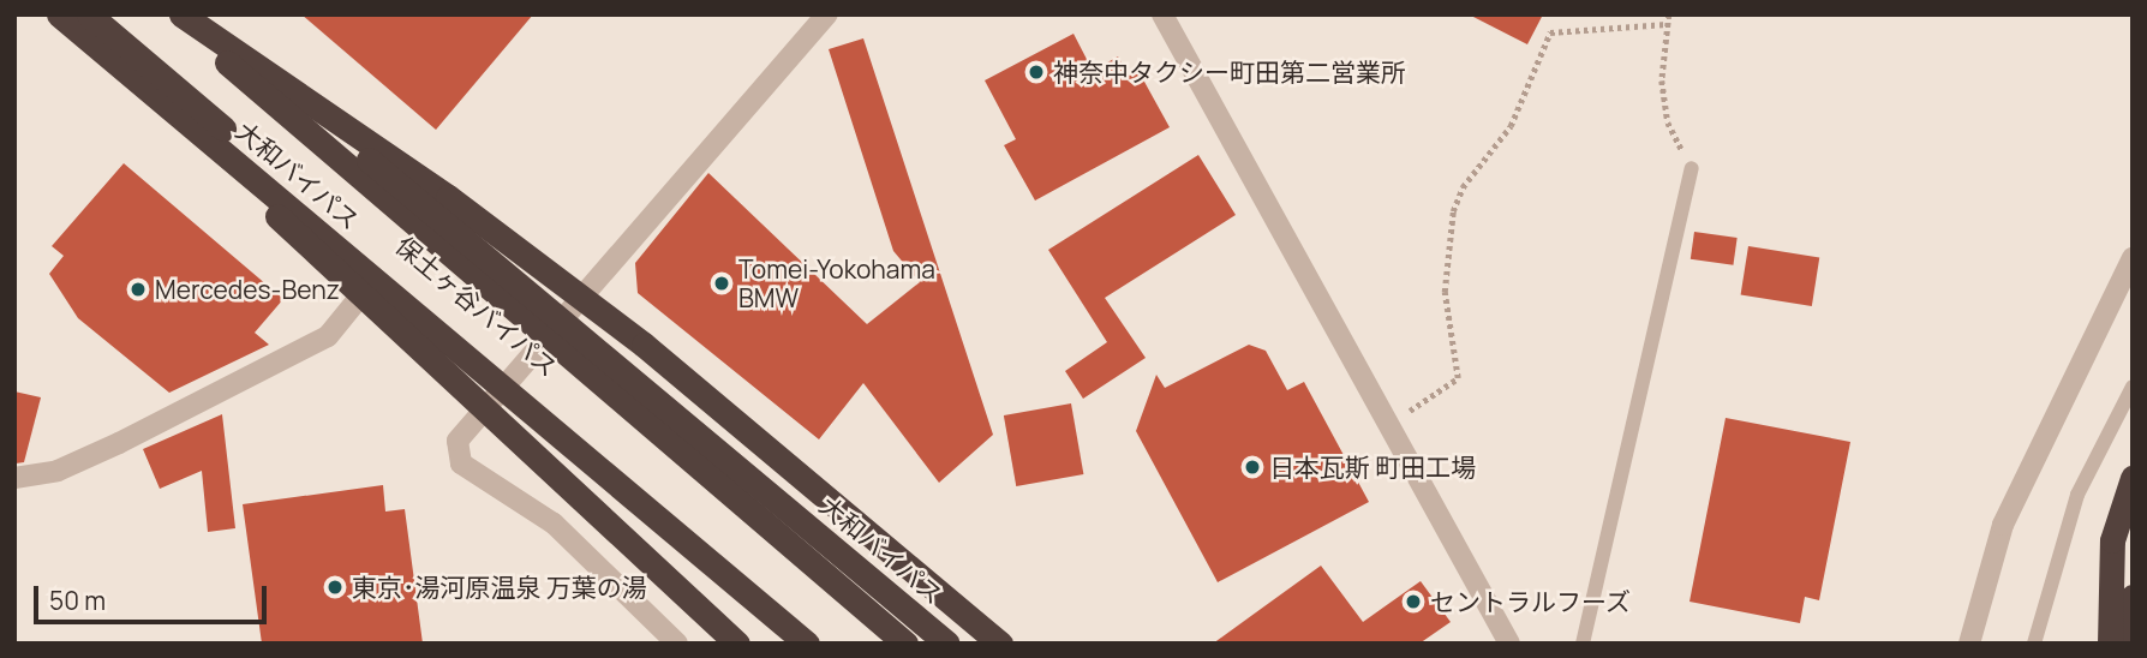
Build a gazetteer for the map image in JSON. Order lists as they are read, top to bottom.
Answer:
{
  "streets": {
    "highway": ["大和バイパス", "保土ヶ谷バイパス"]
  },
  "places": [
    "神奈中タクシー町田第二営業所",
    "Tomei-Yokohama BMW",
    "Mercedes-Benz",
    "日本瓦斯 町田工場",
    "東京･湯河原温泉 万葉の湯",
    "セントラルフーズ"
  ],
  "scale_bar": "50 m"
}
